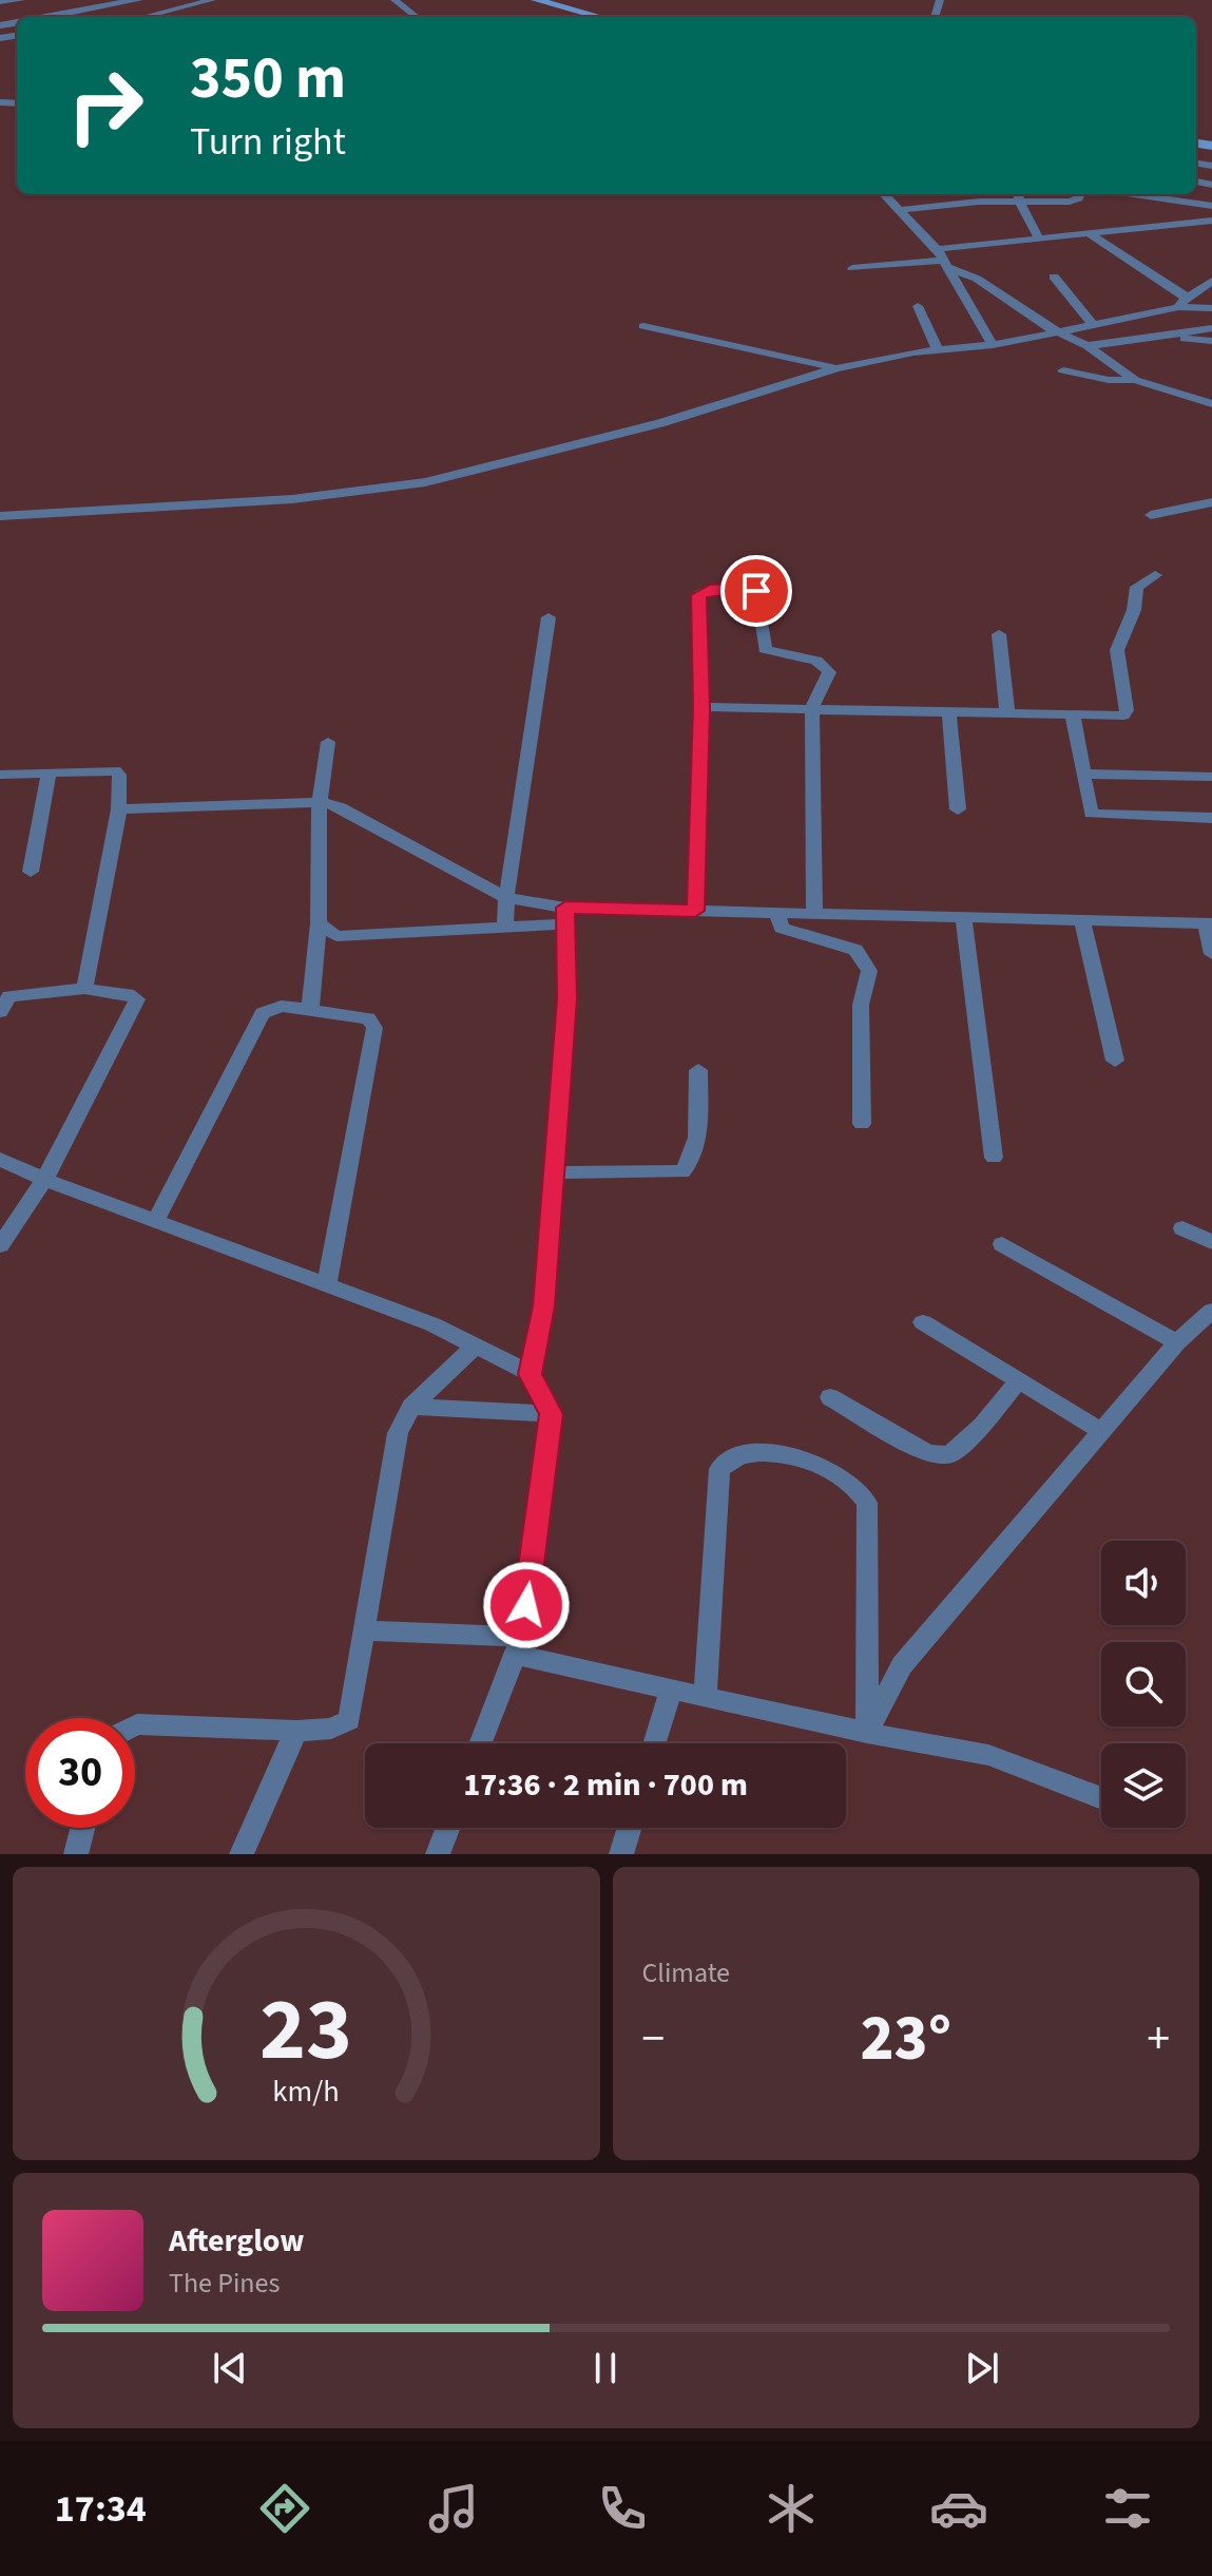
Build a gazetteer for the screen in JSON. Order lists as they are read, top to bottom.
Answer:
{
  "page": {
    "turn": ["350 m", "Turn right"],
    "limit": "30",
    "trip": "17:36 · 2 min · 700 m",
    "tile": "Climate",
    "heat": ["−", "23°", "+"],
    "song": ["Afterglow", "The Pines"],
    "tabs": "17:34",
    "gauge": ["23", "km/h"]
  }
}
